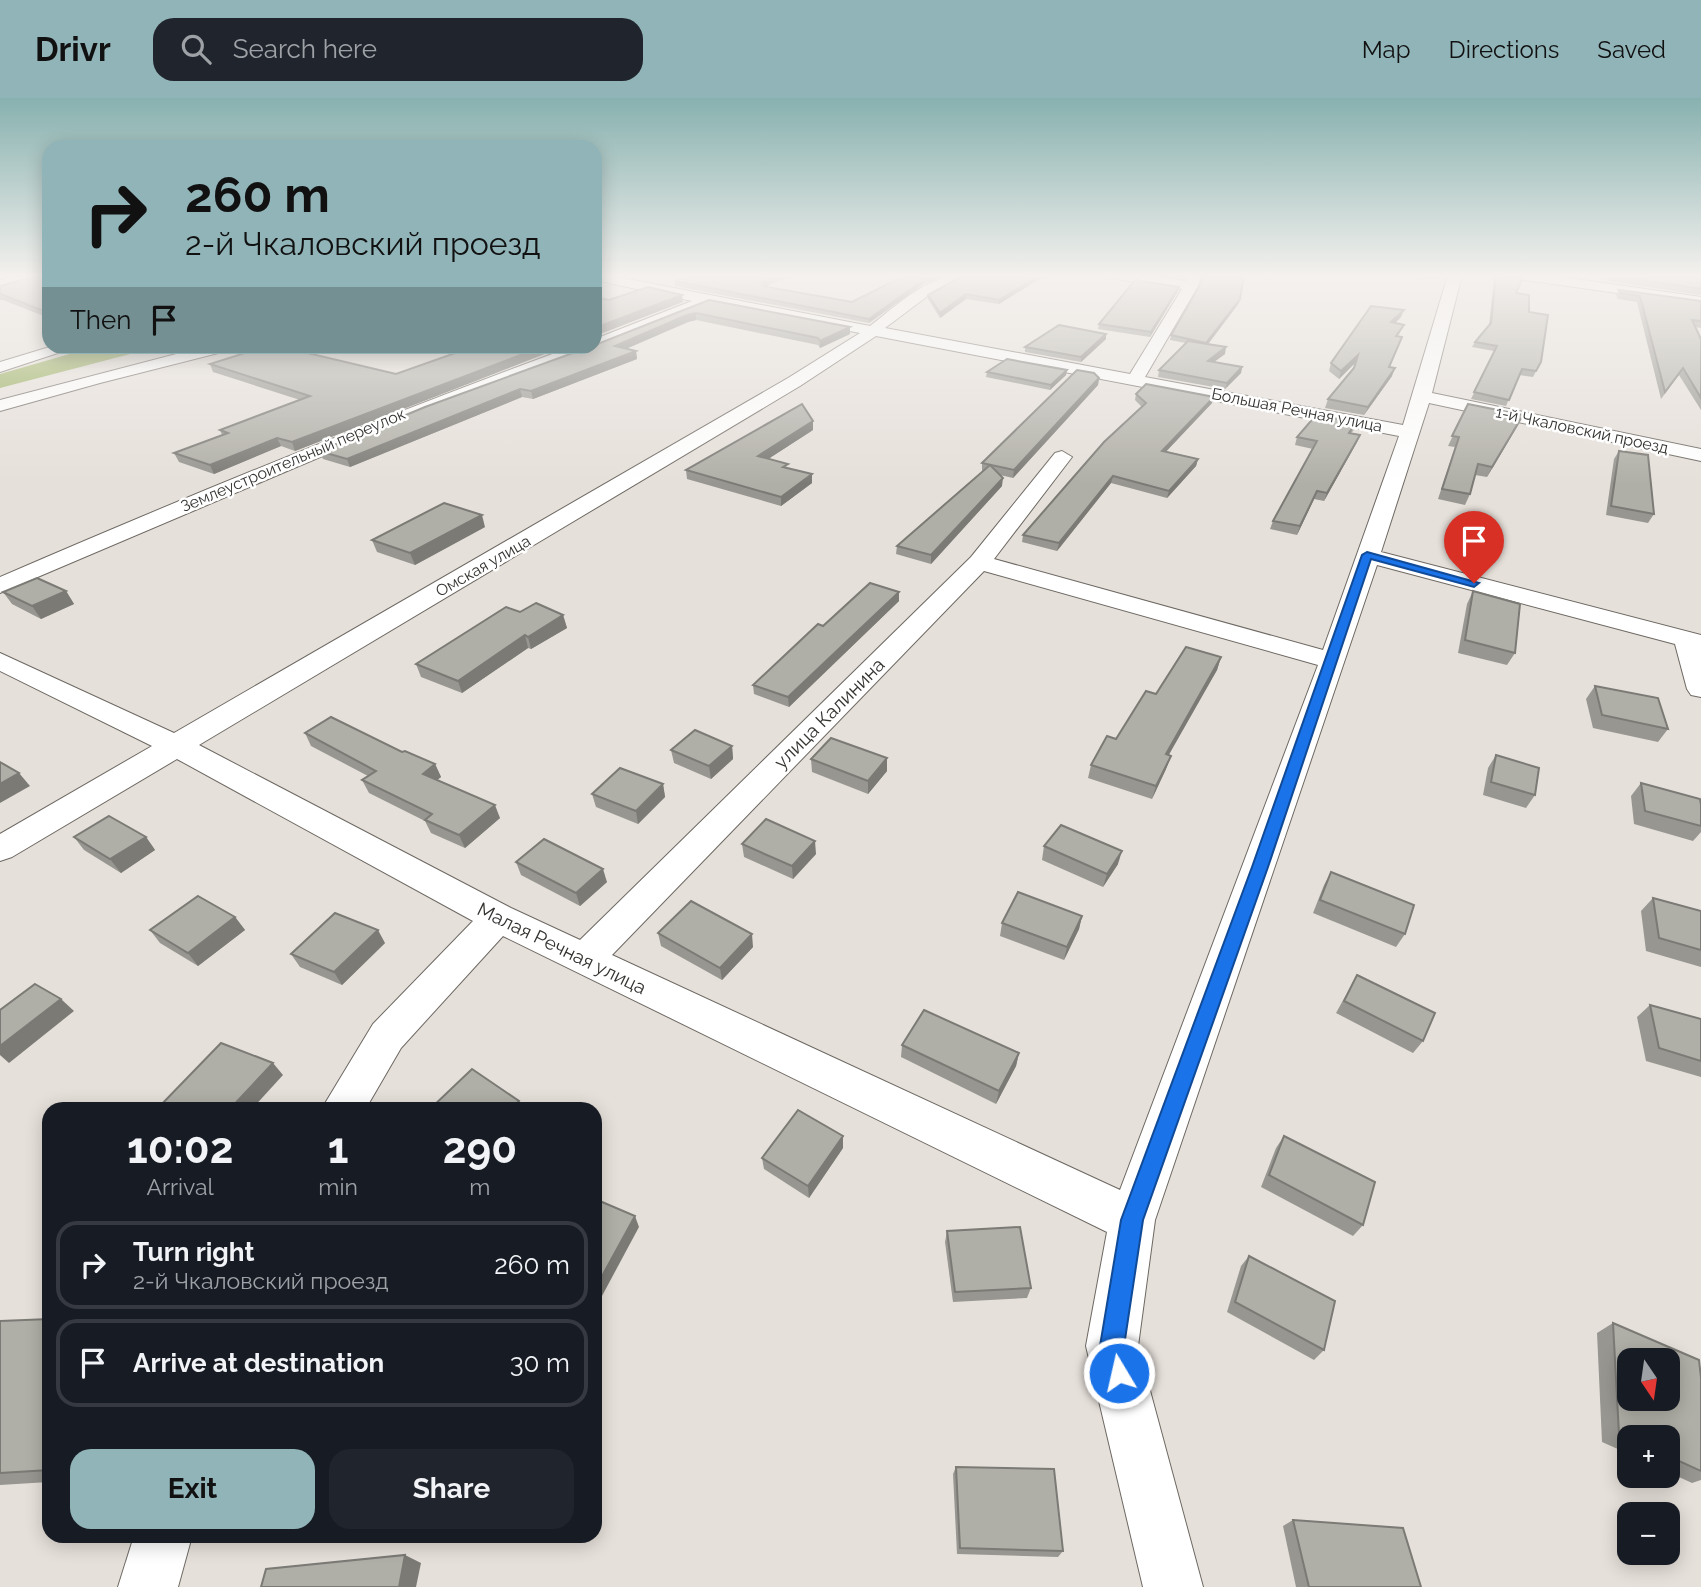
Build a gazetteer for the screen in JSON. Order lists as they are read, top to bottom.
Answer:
{
  "streets": {
    "street": [
      "Большая Речная улица",
      "1-й Чкаловский проезд",
      "Землеустроительный переулок",
      "Омская улица",
      "улица Калинина",
      "Малая Речная улица"
    ]
  },
  "crossings": [
    ["Омская улица", "Малая Речная улица"],
    ["улица Калинина", "Малая Речная улица"]
  ],
  "north": "bottom",
  "page": {
    "header": "Drivr",
    "search": "Search here",
    "nav": ["Map", "Directions", "Saved"],
    "turn": ["260 m", "2-й Чкаловский проезд"],
    "then": "Then",
    "eta": [
      "10:02",
      "Arrival",
      "1",
      "min",
      "290",
      "m"
    ],
    "list": [
      {
        "name": "Turn right",
        "note": "2-й Чкаловский проезд",
        "value": "260 m"
      },
      {
        "name": "Arrive at destination",
        "value": "30 m"
      }
    ],
    "map_buttons": ["+", "−"],
    "buttons": ["Exit", "Share"]
  }
}
